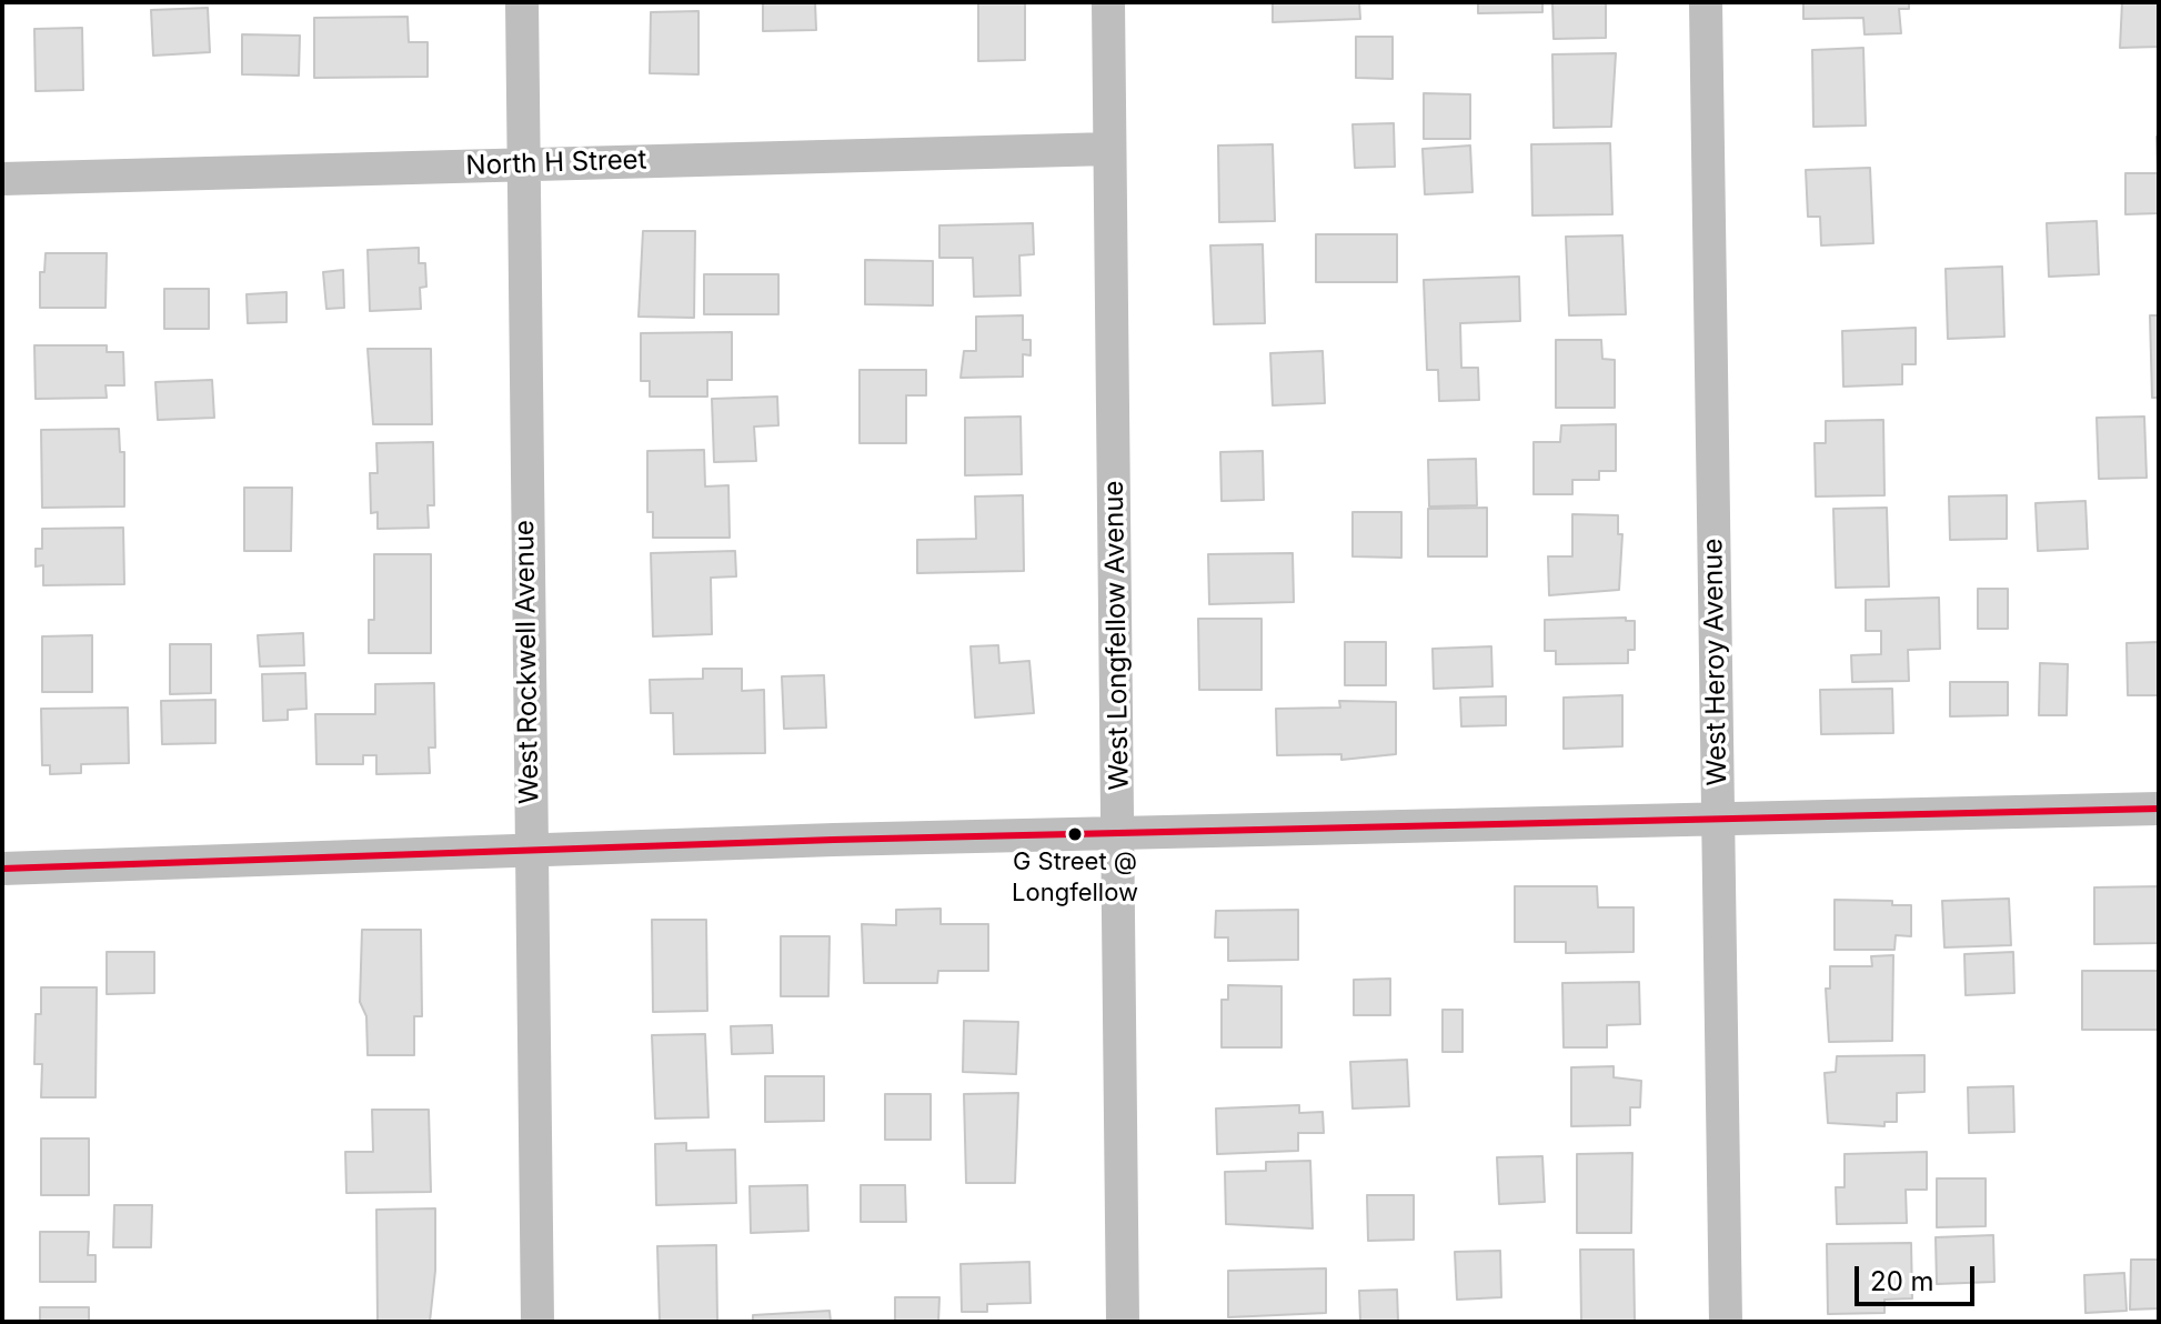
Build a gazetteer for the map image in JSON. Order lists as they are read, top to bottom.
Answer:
{
  "streets": {
    "street": [
      "North H Street",
      "West Longfellow Avenue",
      "West Rockwell Avenue",
      "West Heroy Avenue"
    ]
  },
  "crossings": [
    ["North H Street", "West Longfellow Avenue"],
    ["North H Street", "West Rockwell Avenue"]
  ],
  "places": ["G Street @ Longfellow"],
  "scale_bar": "20 m"
}
